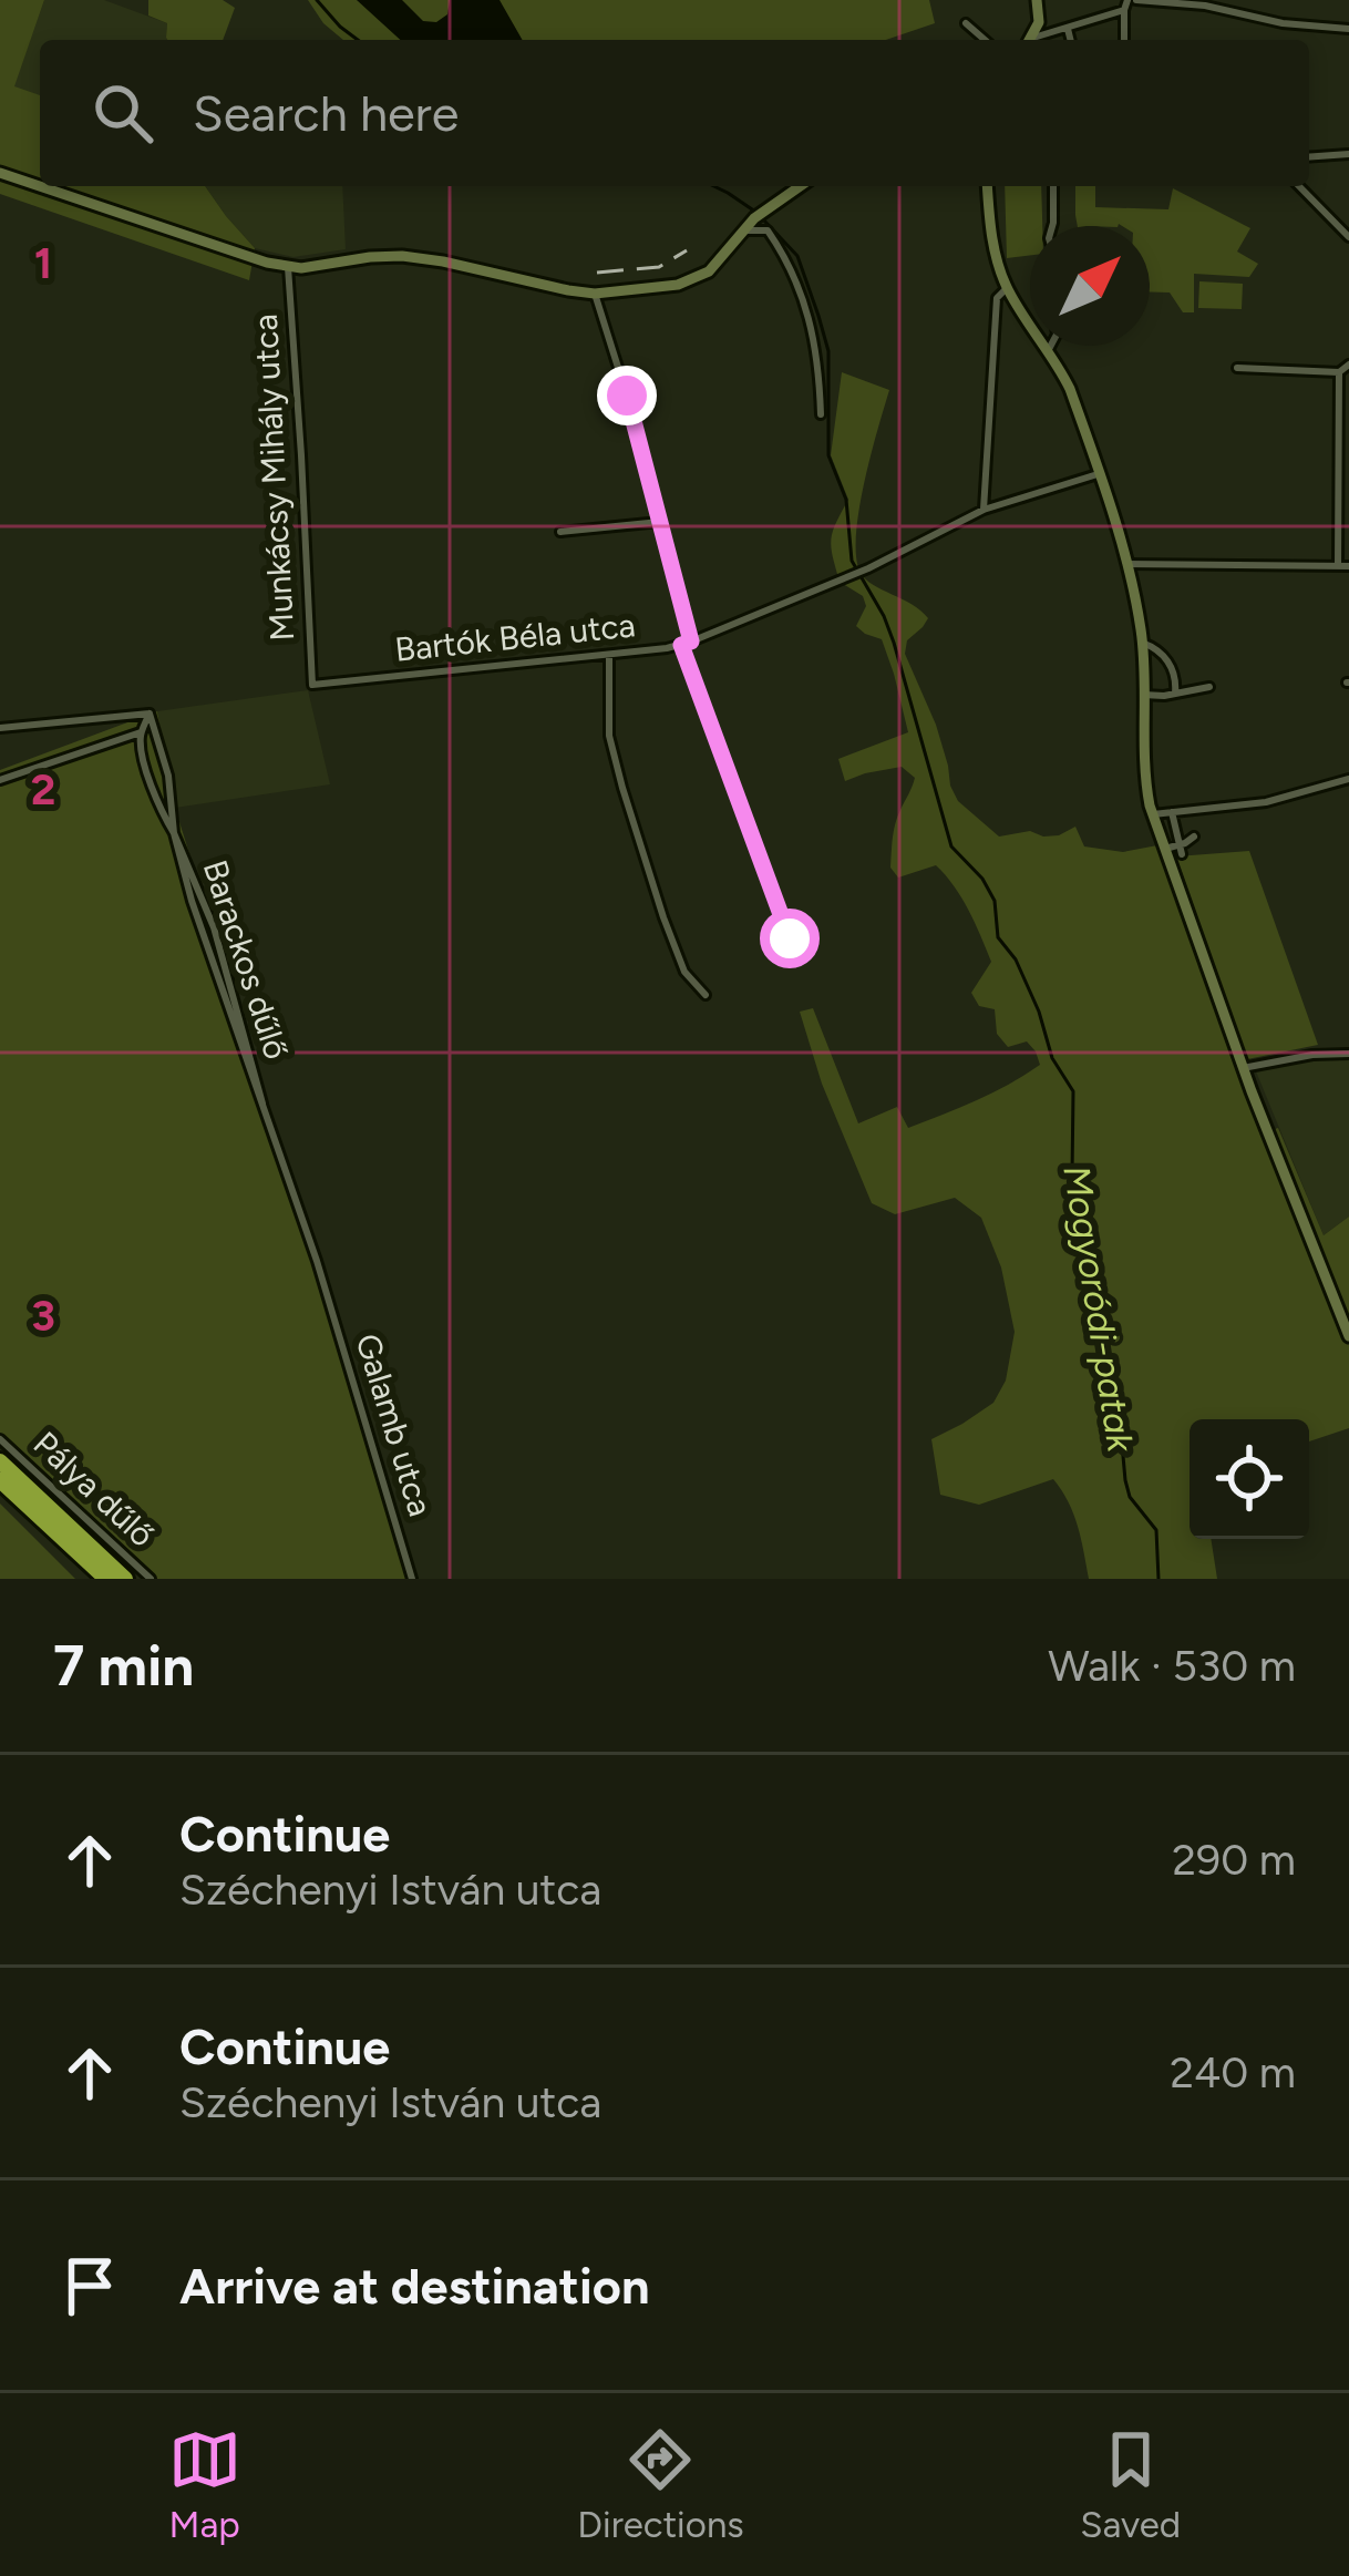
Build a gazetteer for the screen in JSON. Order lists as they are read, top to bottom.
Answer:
{
  "streets": {
    "street": [
      "Munkácsy Mihály utca",
      "Bartók Béla utca",
      "Barackos dűlő",
      "Galamb utca",
      "Pálya dűlő"
    ]
  },
  "crossings": [
    ["Munkácsy Mihály utca", "Bartók Béla utca"],
    ["Barackos dűlő", "Galamb utca"]
  ],
  "water": ["Mogyoródi-patak"],
  "north": "top right",
  "page": {
    "search": "Search here",
    "heading": ["7 min", "Walk · 530 m"],
    "list": [
      ["Continue", "Széchenyi István utca", "290 m"],
      ["Continue", "Széchenyi István utca", "240 m"],
      "Arrive at destination"
    ],
    "nav": ["Map", "Directions", "Saved"]
  },
  "grid": {
    "rows": ["1", "2", "3"]
  }
}
